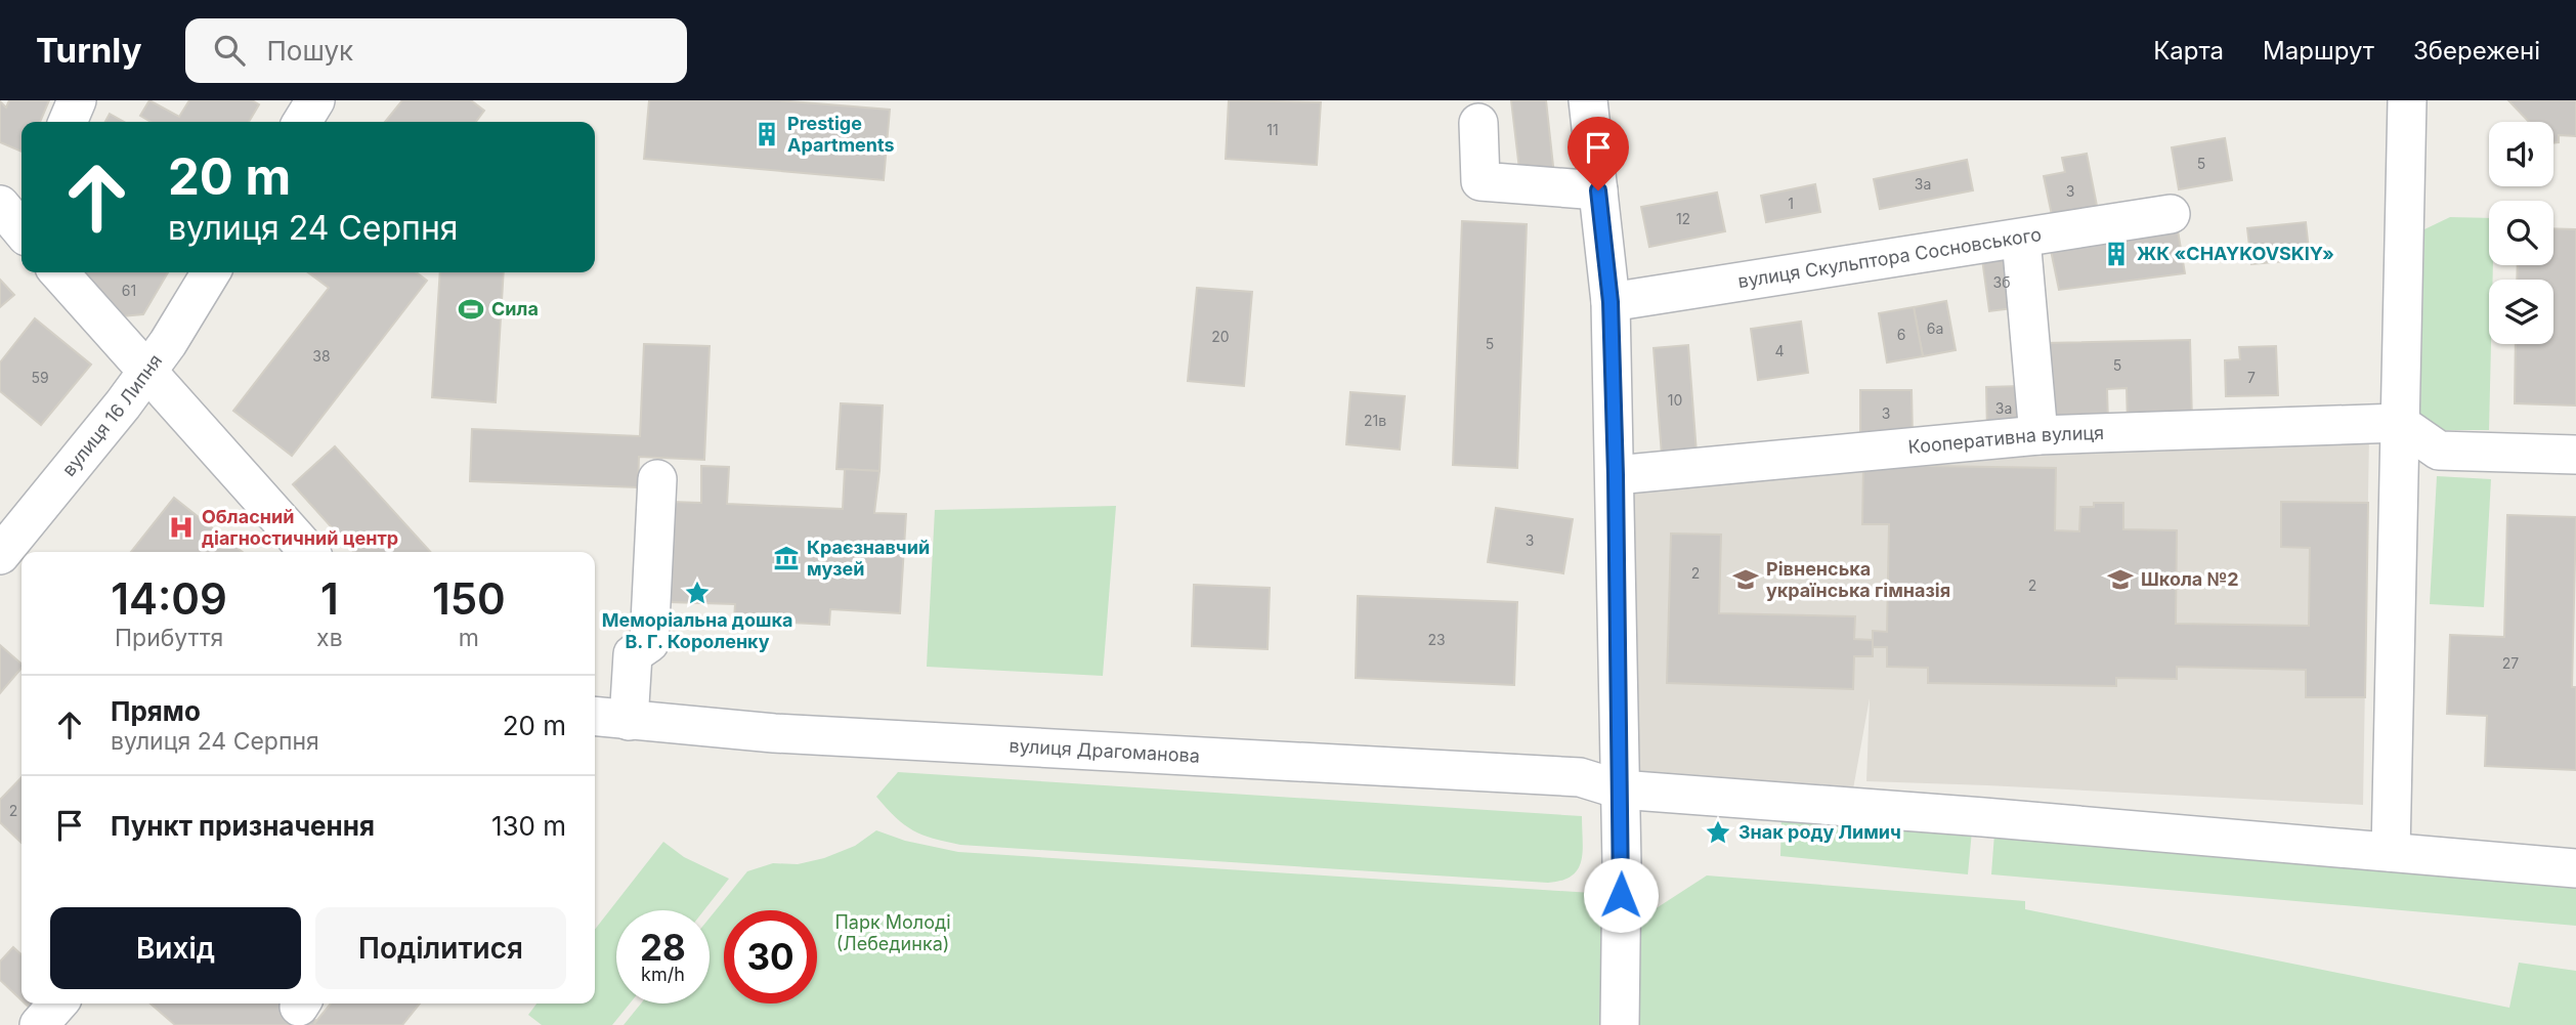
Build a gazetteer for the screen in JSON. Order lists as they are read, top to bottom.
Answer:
{
  "streets": {
    "street": [
      "вулиця Скульптора Сосновського",
      "вулиця 16 Липня",
      "Кооперативна вулиця",
      "вулиця Драгоманова"
    ]
  },
  "parks": ["Парк Молоді (Лебединка)"],
  "places": {
    "building": ["Prestige Apartments", "ЖК «CHAYKOVSKIY»"],
    "sports": ["Сила"],
    "hospital": ["Обласний діагностичний центр"],
    "museum": ["Краєзнавчий музей"],
    "school or university": ["Рівненська українська гімназія", "Школа №2"],
    "place": ["Меморіальна дошка В. Г. Короленку", "Знак роду Лимич"]
  },
  "house_numbers": [
    "11",
    "5",
    "3а",
    "3",
    "1",
    "12",
    "3б",
    "61",
    "6а",
    "6",
    "20",
    "5",
    "4",
    "38",
    "5",
    "59",
    "7",
    "10",
    "3а",
    "3",
    "21в",
    "3",
    "2",
    "2",
    "23",
    "27",
    "2"
  ],
  "page": {
    "header": "Turnly",
    "search": "Пошук",
    "nav": ["Карта", "Маршрут", "Збережені"],
    "turn": ["20 m", "вулиця 24 Серпня"],
    "eta": [
      "14:09",
      "Прибуття",
      "1",
      "хв",
      "150",
      "m"
    ],
    "list": [
      {
        "name": "Прямо",
        "note": "вулиця 24 Серпня",
        "value": "20 m"
      },
      {
        "name": "Пункт призначення",
        "value": "130 m"
      }
    ],
    "buttons": ["Вихід", "Поділитися"],
    "speed": "28 km/h",
    "limit": "30"
  }
}
